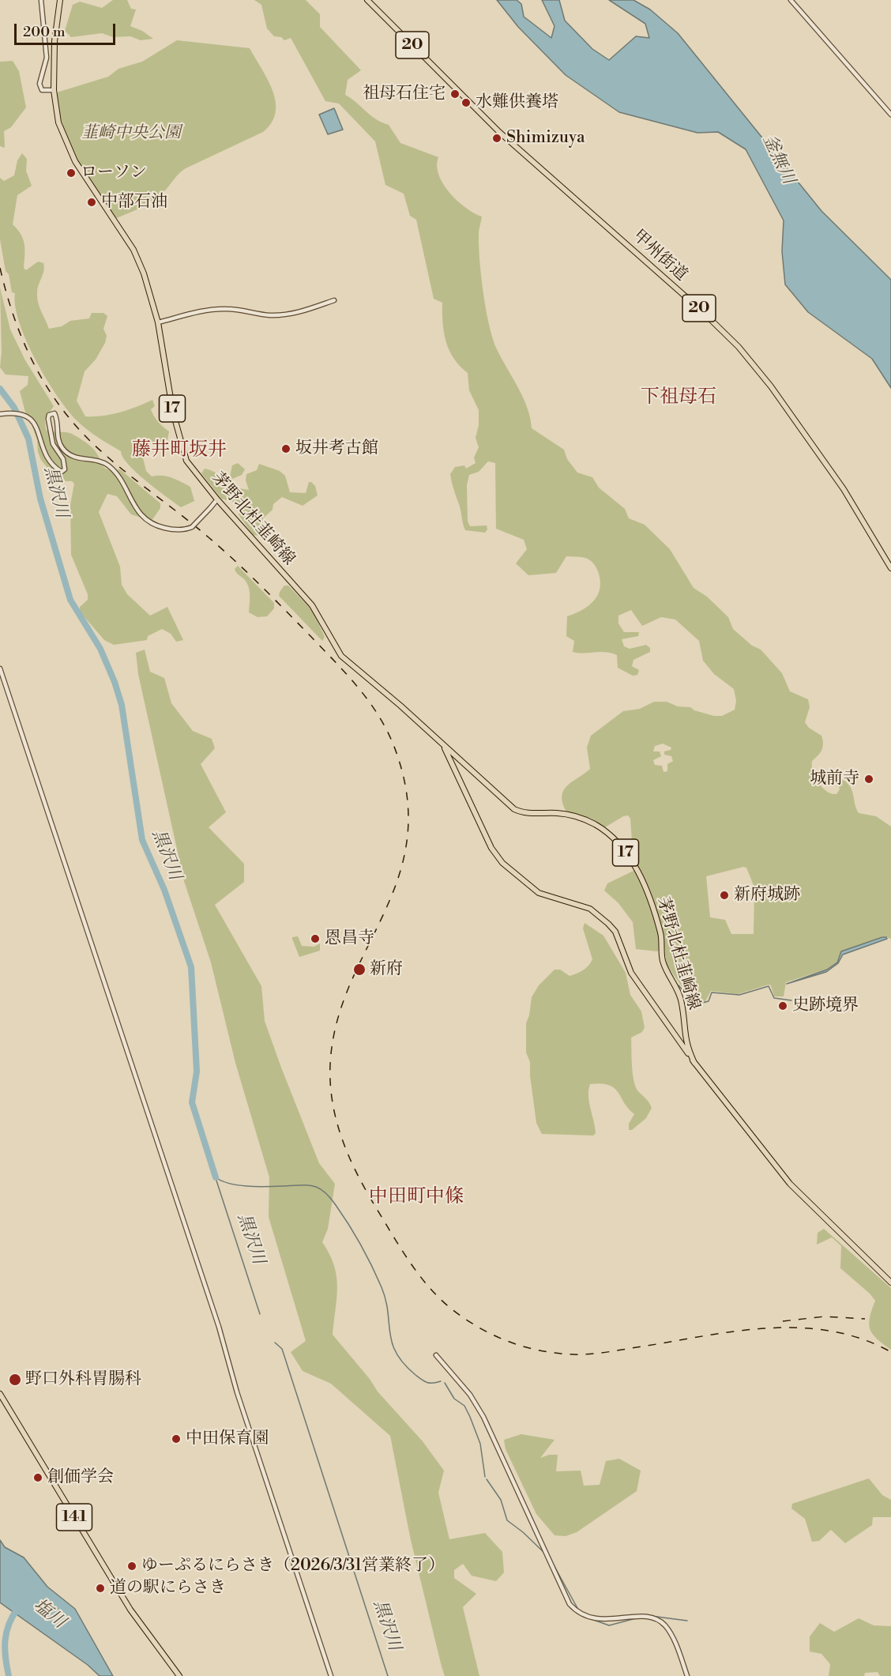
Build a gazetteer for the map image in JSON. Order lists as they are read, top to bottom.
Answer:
{
  "streets": {
    "main road": [
      "20",
      "甲州街道",
      "17",
      "茅野北杜韮崎線",
      "141"
    ]
  },
  "districts": ["下祖母石", "藤井町坂井", "中田町中條"],
  "water": ["釜無川", "黒沢川", "塩川"],
  "parks": ["韮崎中央公園"],
  "places": [
    "祖母石住宅",
    "水難供養塔",
    "Shimizuya",
    "ローソン",
    "中部石油",
    "坂井考古館",
    "城前寺",
    "新府城跡",
    "恩昌寺",
    "新府",
    "史跡境界",
    "野口外科胃腸科",
    "中田保育園",
    "創価学会",
    "ゆーぷるにらさき（2026/3/31営業終了）",
    "道の駅にらさき"
  ],
  "scale_bar": "200 m"
}
